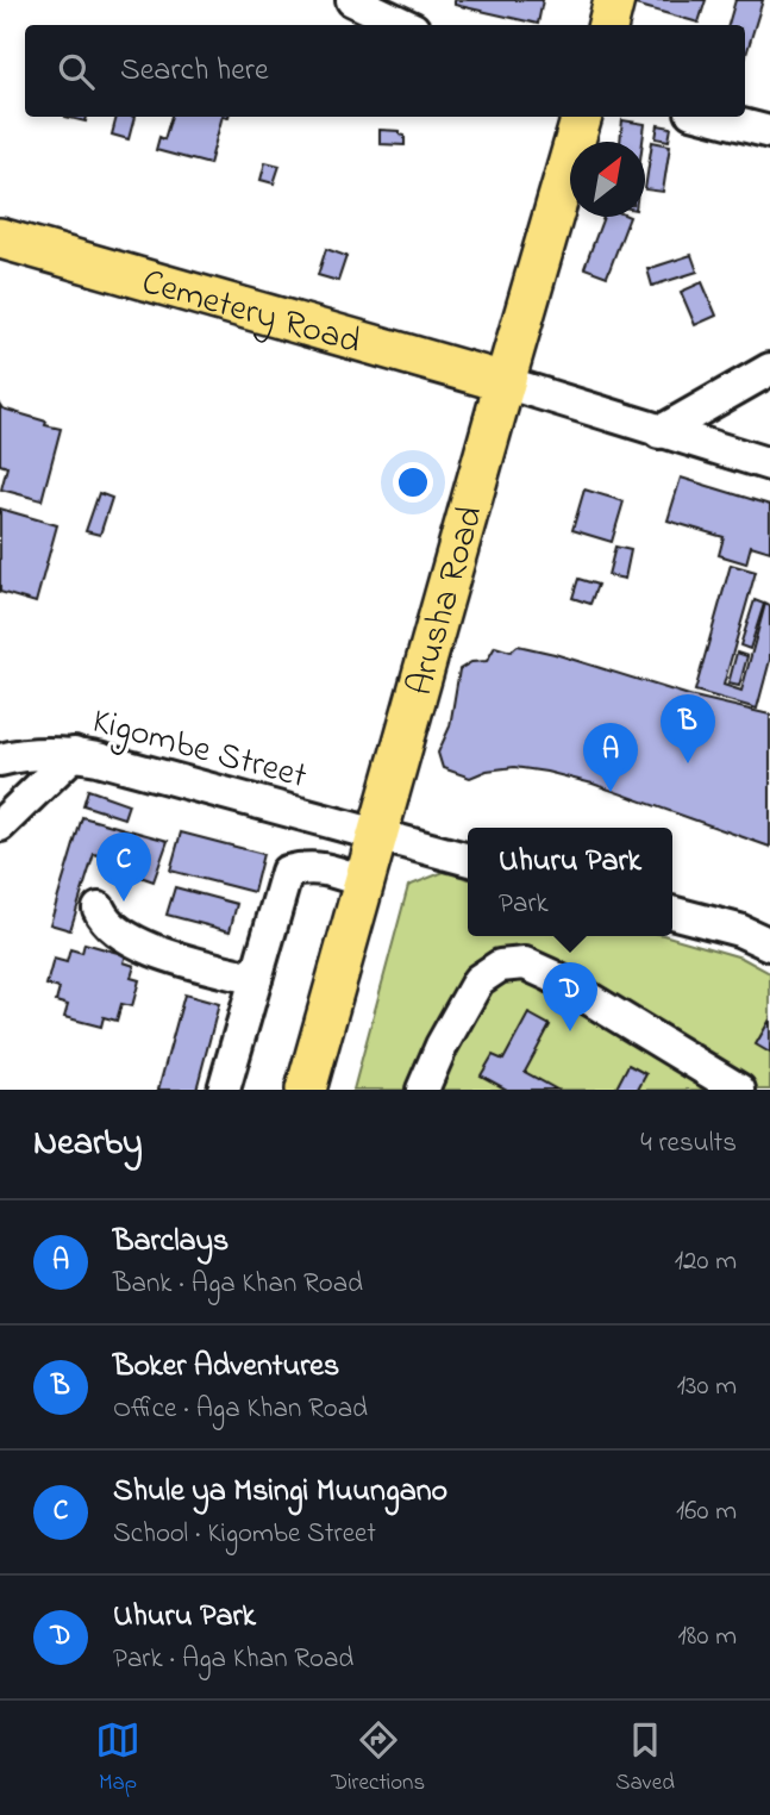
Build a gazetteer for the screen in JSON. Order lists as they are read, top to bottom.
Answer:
{
  "streets": {
    "main road": ["Cemetery Road", "Arusha Road"],
    "street": ["Kigombe Street"]
  },
  "crossings": [
    ["Cemetery Road", "Arusha Road"],
    ["Arusha Road", "Kigombe Street"]
  ],
  "north": "top right",
  "page": {
    "search": "Search here",
    "pins": [
      "B",
      "A",
      "C",
      "D"
    ],
    "popup": ["Uhuru Park", "Park"],
    "heading": ["Nearby", "4 results"],
    "list": [
      {
        "mark": "A",
        "name": "Barclays",
        "note": "Bank · Aga Khan Road",
        "value": "120 m"
      },
      {
        "mark": "B",
        "name": "Boker Adventures",
        "note": "Office · Aga Khan Road",
        "value": "130 m"
      },
      {
        "mark": "C",
        "name": "Shule ya Msingi Muungano",
        "note": "School · Kigombe Street",
        "value": "160 m"
      },
      {
        "mark": "D",
        "name": "Uhuru Park",
        "note": "Park · Aga Khan Road",
        "value": "180 m"
      }
    ],
    "nav": ["Map", "Directions", "Saved"]
  }
}
